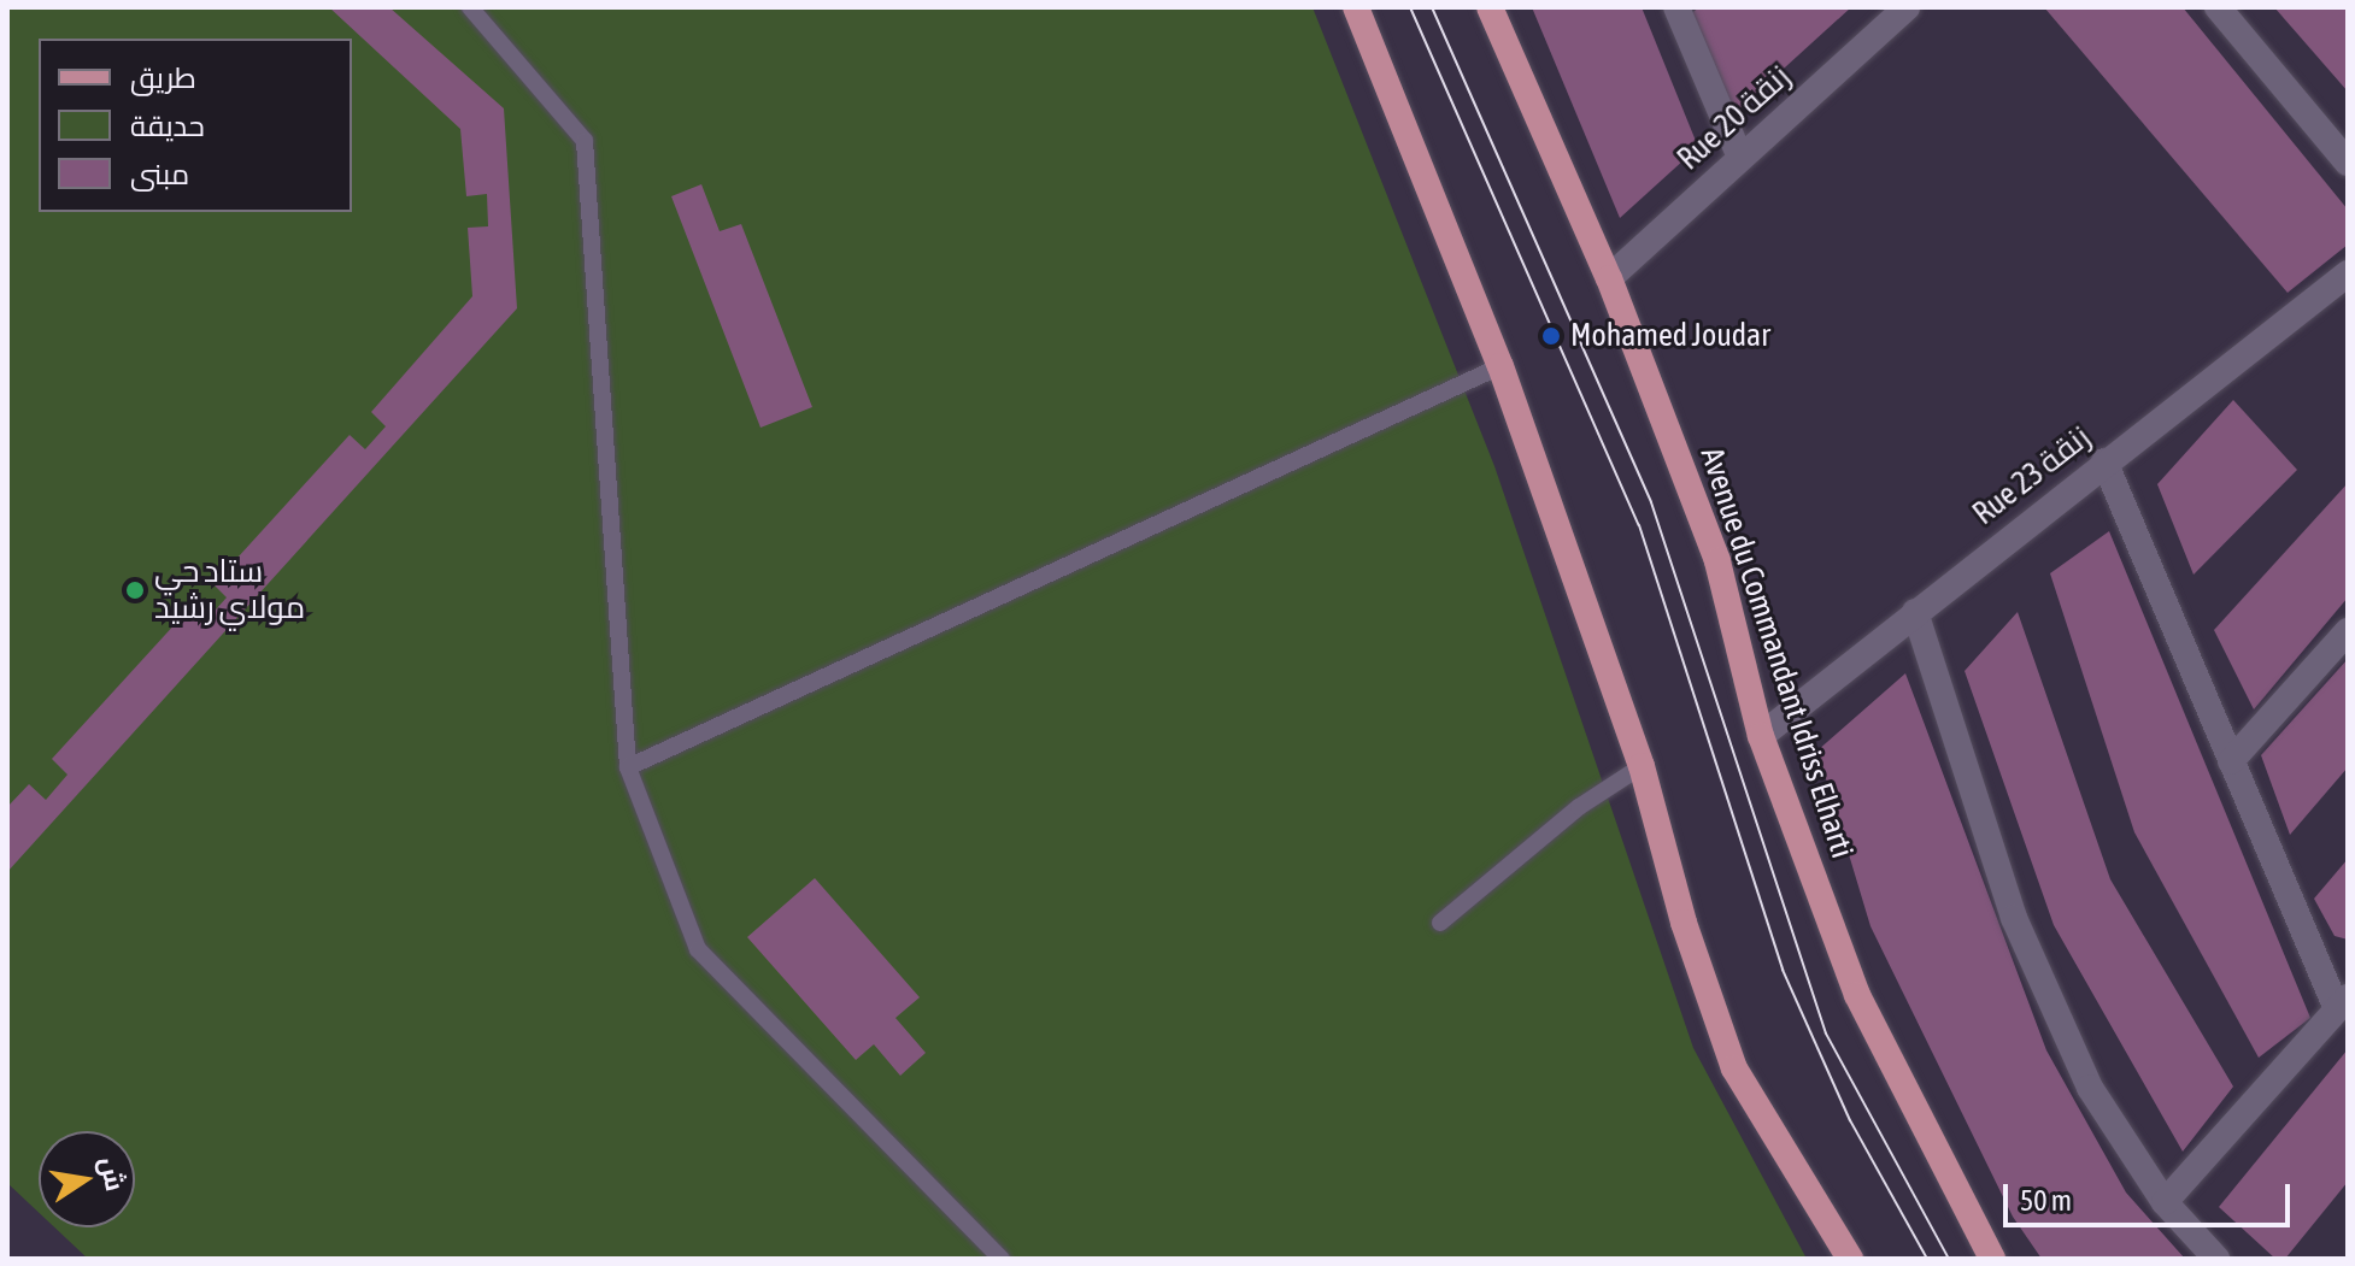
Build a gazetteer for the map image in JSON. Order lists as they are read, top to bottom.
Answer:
{
  "streets": {
    "main road": ["Avenue du Commandant Idriss Elharti"],
    "street": ["Rue 20 زنقة", "Rue 23 زنقة"]
  },
  "crossings": [
    ["Rue 20 زنقة", "Avenue du Commandant Idriss Elharti"],
    ["Rue 23 زنقة", "Avenue du Commandant Idriss Elharti"]
  ],
  "places": ["Mohamed Joudar", "ستاد حي مولاي رشيد"],
  "legend": ["طريق", "حديقة", "مبنى"],
  "scale_bar": "50 m",
  "north": "right"
}
